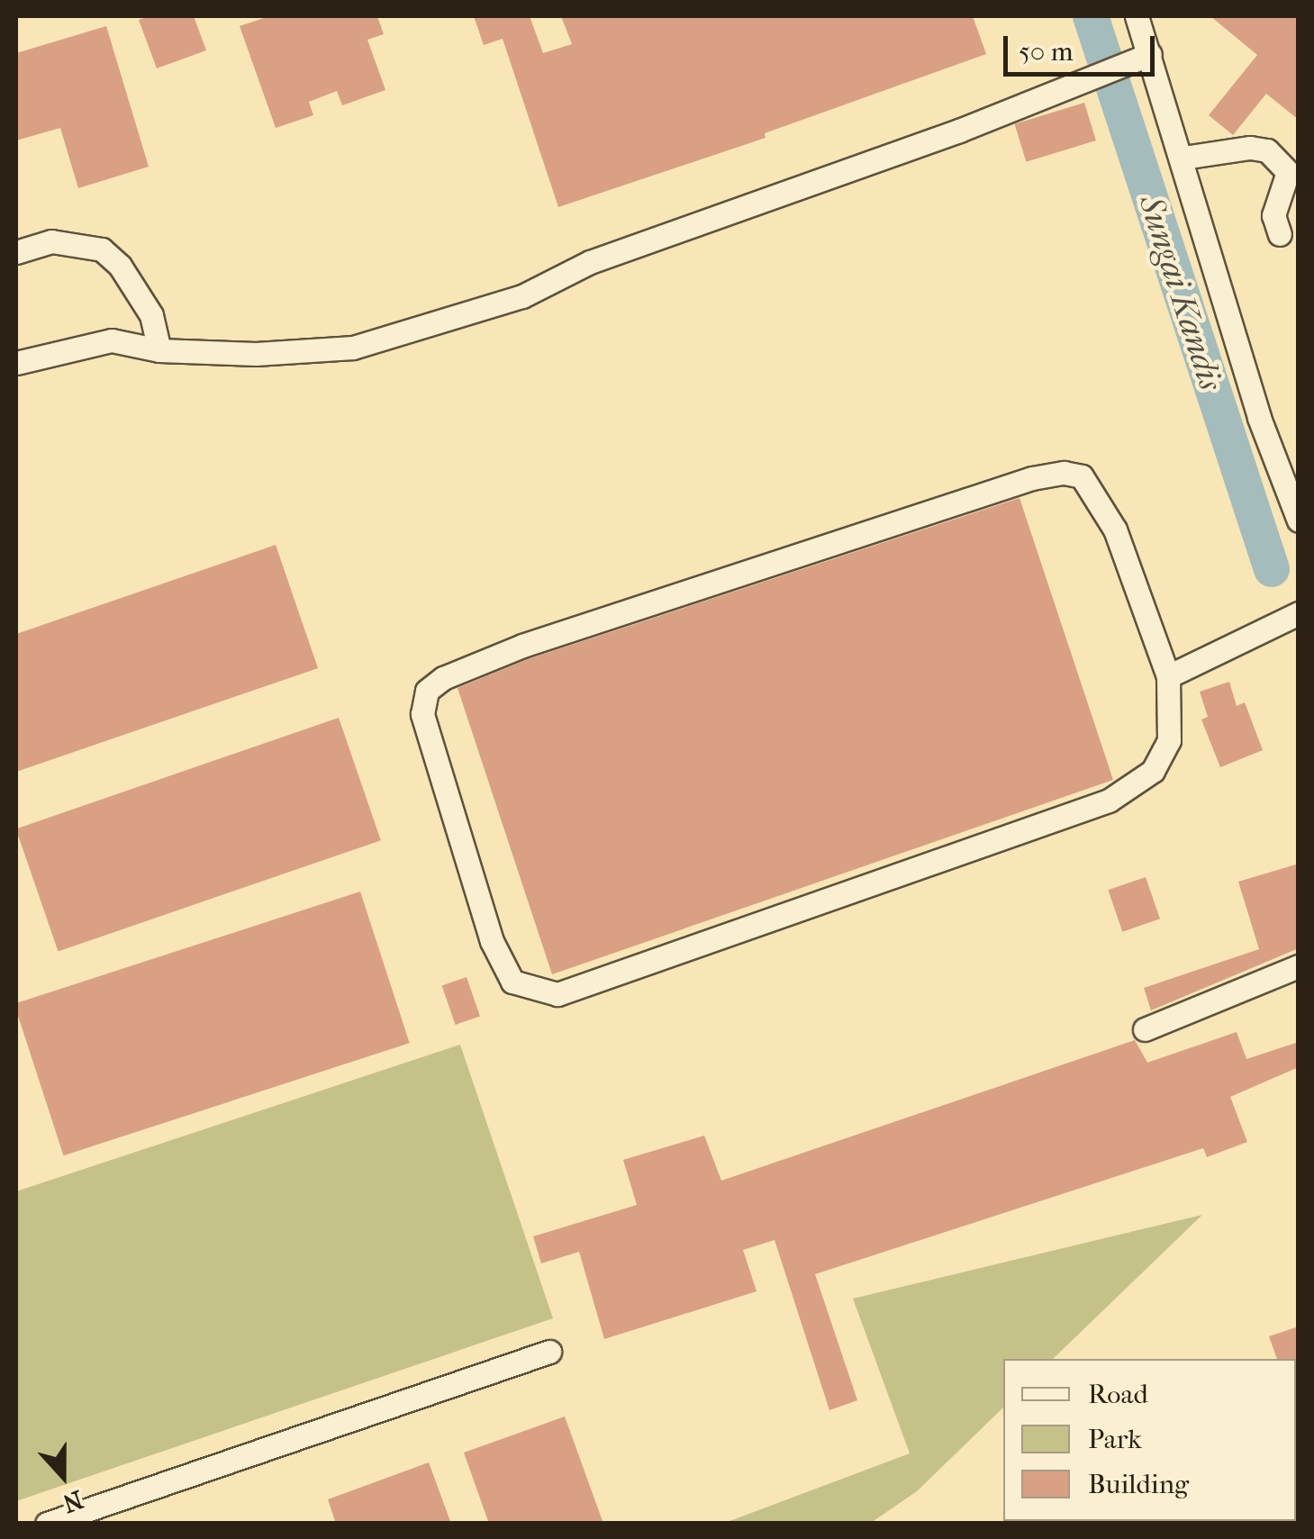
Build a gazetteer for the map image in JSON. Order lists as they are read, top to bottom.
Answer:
{
  "water": ["Sungai Kandis"],
  "legend": ["Road", "Park", "Building"],
  "scale_bar": "50 m",
  "north": "bottom"
}
